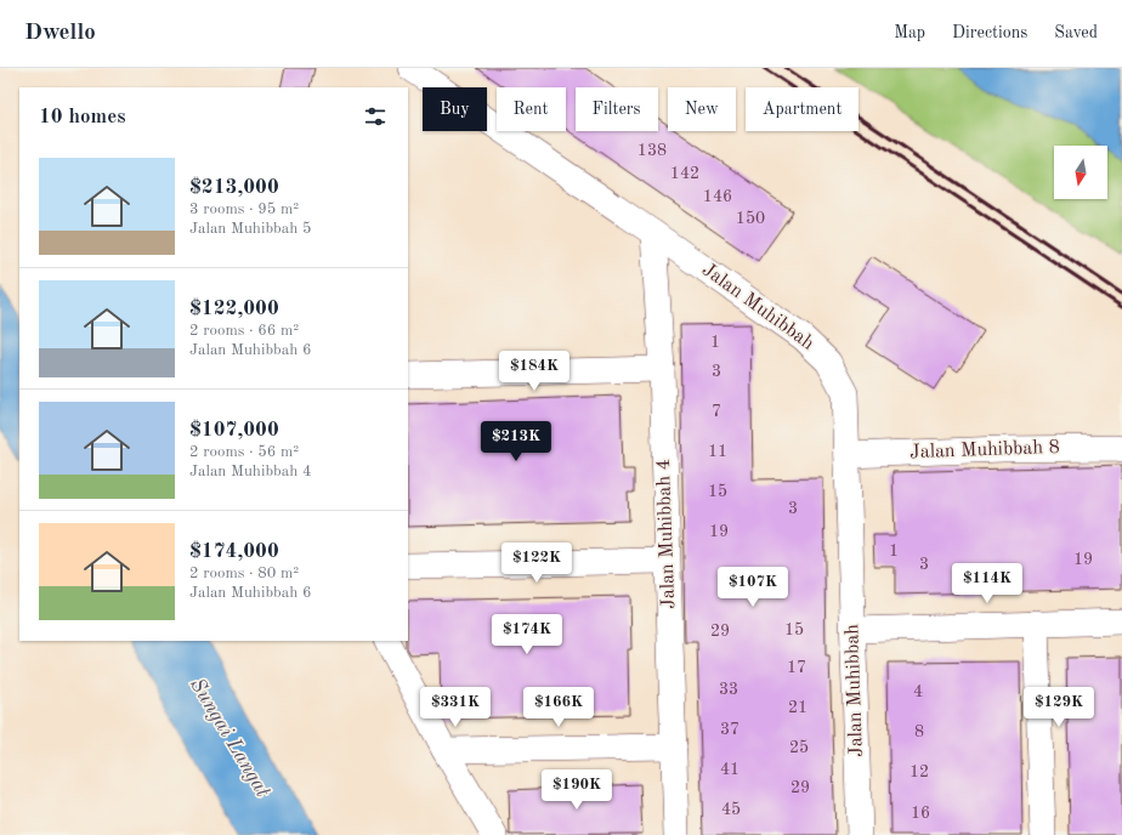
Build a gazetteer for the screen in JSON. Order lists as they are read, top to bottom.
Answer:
{
  "streets": {
    "street": ["Jalan Muhibbah", "Jalan Muhibbah 8", "Jalan Muhibbah 4"]
  },
  "crossings": [
    ["Jalan Muhibbah", "Jalan Muhibbah 8"],
    ["Jalan Muhibbah", "Jalan Muhibbah 4"]
  ],
  "water": ["Sungai Langat"],
  "house_numbers": [
    "138",
    "142",
    "146",
    "150",
    "1",
    "3",
    "7",
    "11",
    "15",
    "3",
    "19",
    "1",
    "19",
    "3",
    "15",
    "29",
    "17",
    "33",
    "4",
    "21",
    "37",
    "8",
    "25",
    "41",
    "12",
    "29",
    "45",
    "16"
  ],
  "north": "bottom",
  "page": {
    "header": "Dwello",
    "nav": ["Map", "Directions", "Saved"],
    "chip": [
      "Buy",
      "Rent",
      "Filters",
      "New",
      "Apartment"
    ],
    "heading": "10 homes",
    "list": [
      {
        "name": "$213,000",
        "note": "3 rooms · 95 m² · Jalan Muhibbah 5"
      },
      {
        "name": "$122,000",
        "note": "2 rooms · 66 m² · Jalan Muhibbah 6"
      },
      {
        "name": "$107,000",
        "note": "2 rooms · 56 m² · Jalan Muhibbah 4"
      },
      {
        "name": "$174,000",
        "note": "2 rooms · 80 m² · Jalan Muhibbah 6"
      }
    ],
    "price": [
      "$184K",
      "$213K",
      "$122K",
      "$114K",
      "$107K",
      "$174K",
      "$331K",
      "$166K",
      "$129K",
      "$190K"
    ]
  }
}
